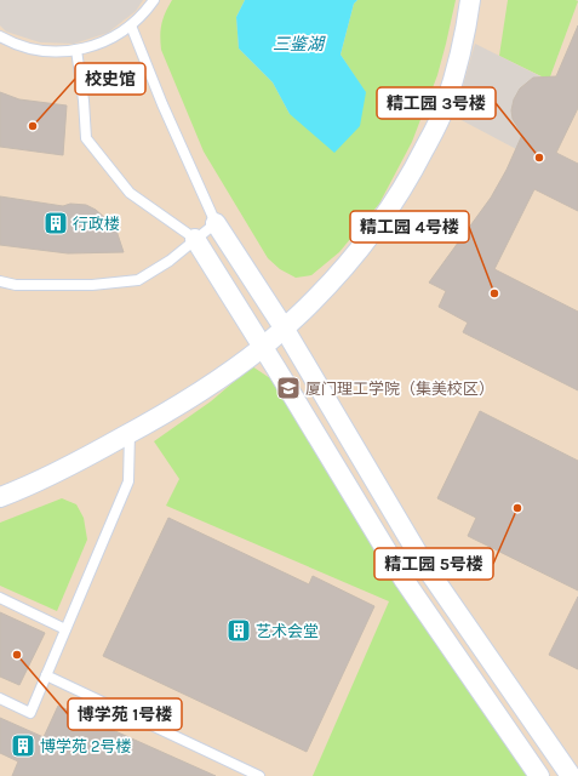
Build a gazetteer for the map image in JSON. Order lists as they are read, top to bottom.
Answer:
{
  "water": ["三鉴湖"],
  "places": {
    "other": [
      "校史馆",
      "精工园 3号楼",
      "精工园 4号楼",
      "精工园 5号楼",
      "博学苑 1号楼"
    ],
    "building": ["行政楼", "艺术会堂", "博学苑 2号楼"],
    "school or university": ["厦门理工学院（集美校区）"]
  }
}
